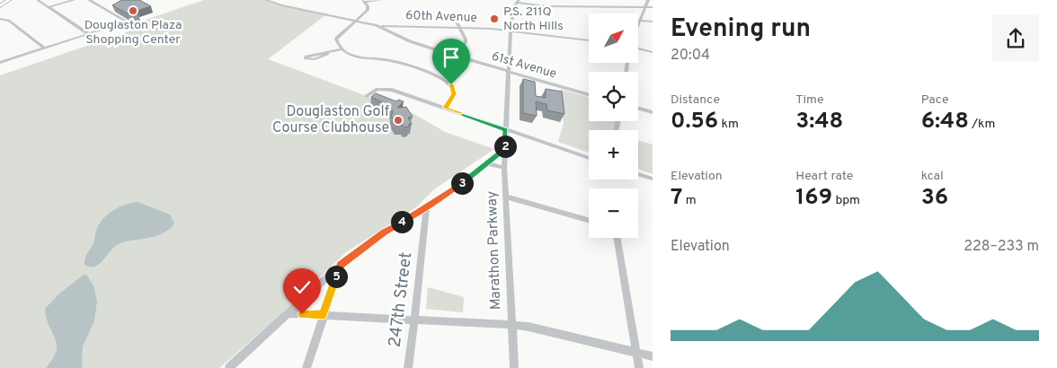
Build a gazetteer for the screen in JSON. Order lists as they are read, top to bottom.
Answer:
{
  "streets": {
    "street": [
      "60th Avenue",
      "61st Avenue",
      "Marathon Parkway",
      "247th Street"
    ]
  },
  "crossings": [
    ["60th Avenue", "61st Avenue"],
    ["60th Avenue", "Marathon Parkway"],
    ["61st Avenue", "Marathon Parkway"]
  ],
  "places": ["Douglaston Plaza Shopping Center", "P.S. 211Q North Hills", "Douglaston Golf Course Clubhouse"],
  "north": "top right",
  "page": {
    "heading": ["Evening run", "20:04"],
    "map_buttons": ["+", "−"],
    "stats": [
      ["Distance", "0.56 km"],
      ["Time", "3:48"],
      ["Pace", "6:48 /km"],
      ["Elevation", "7 m"],
      ["Heart rate", "169 bpm"],
      ["kcal", "36"]
    ],
    "pins": [
      "2",
      "3",
      "4",
      "5"
    ],
    "chart": ["Elevation", "228–233 m"]
  }
}
